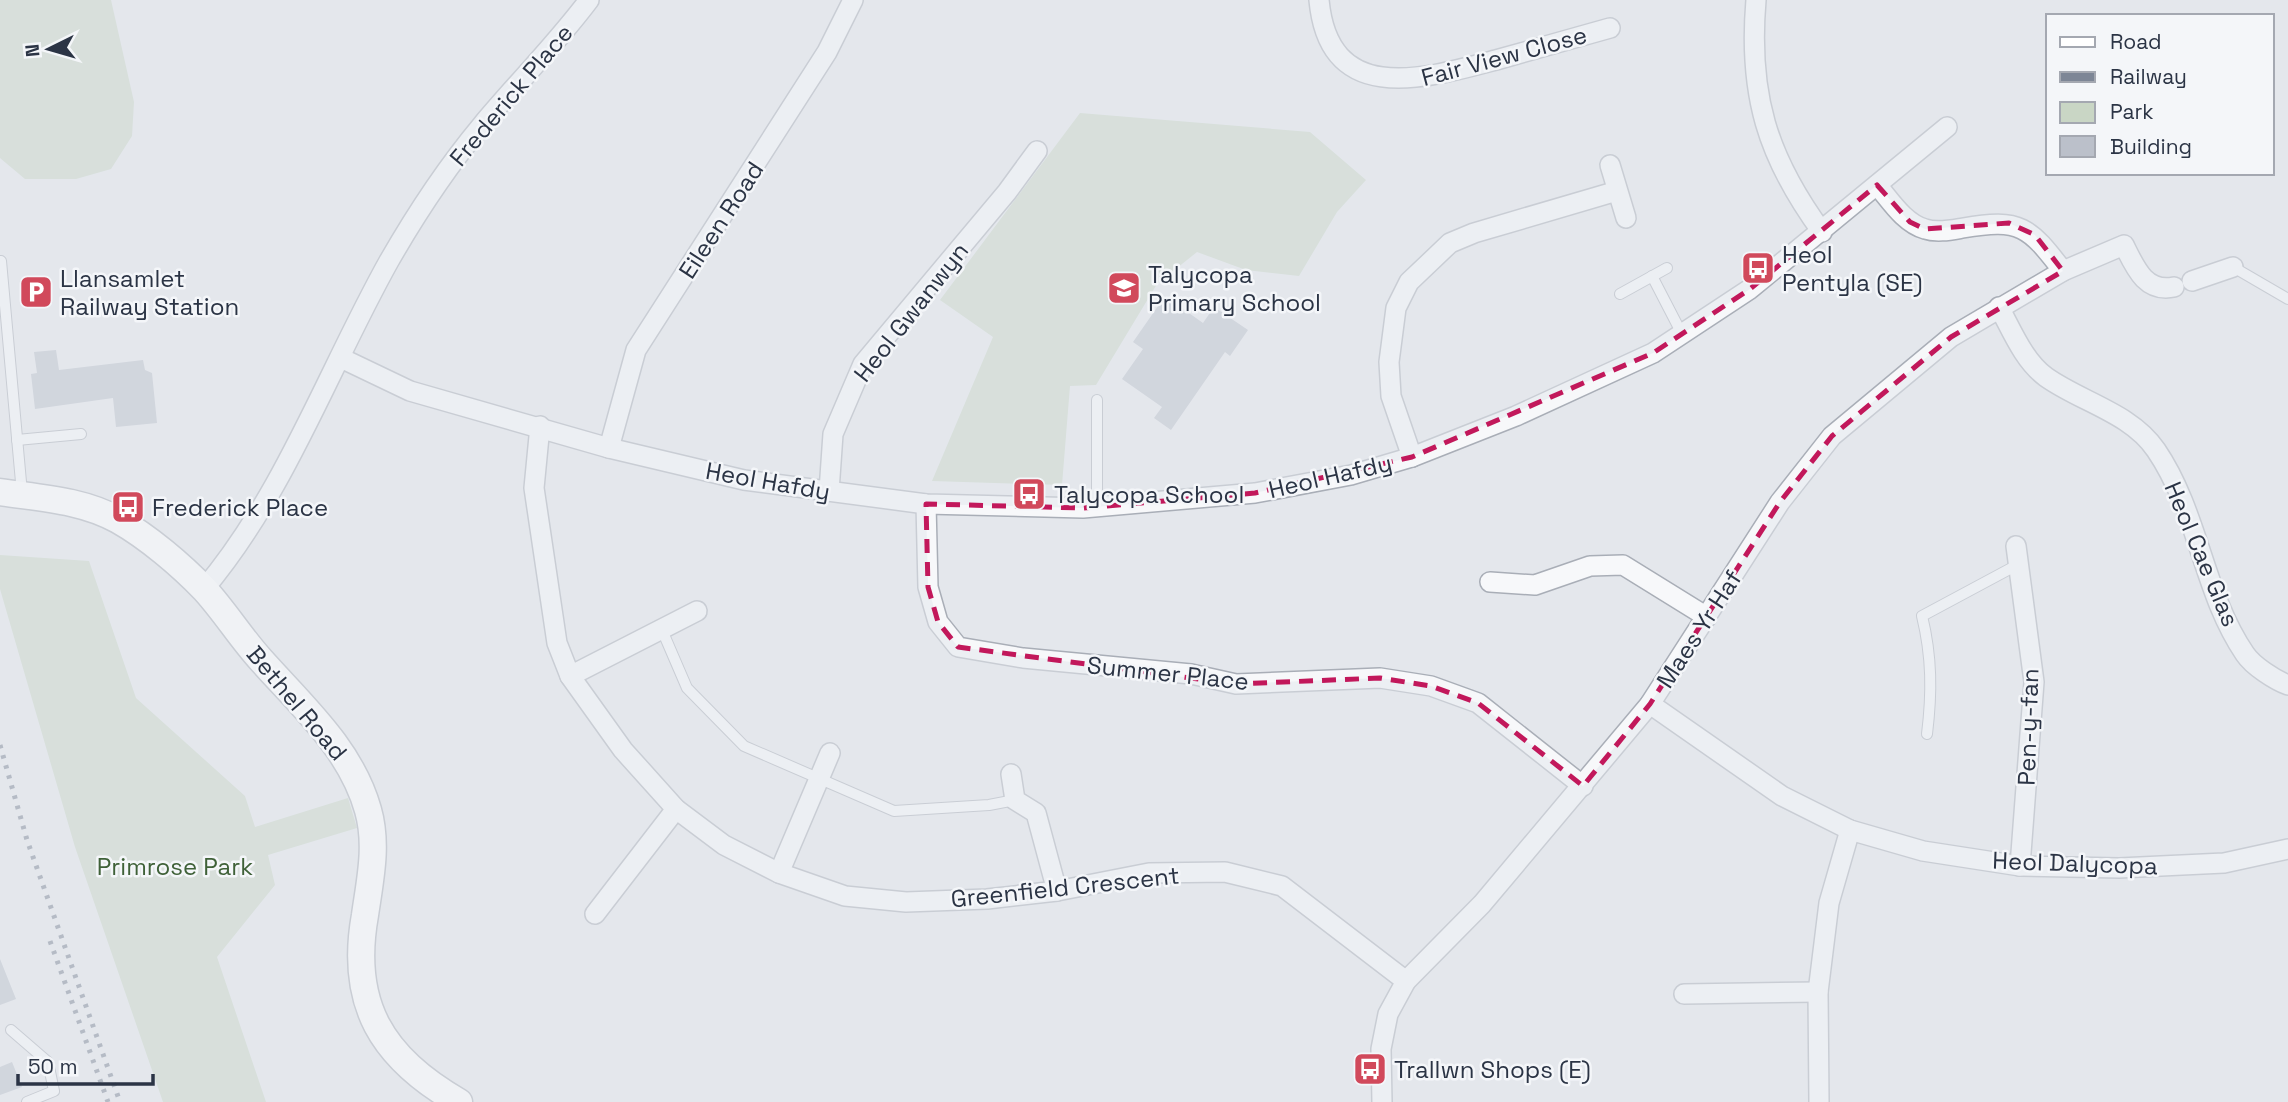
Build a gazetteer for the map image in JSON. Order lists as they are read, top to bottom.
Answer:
{
  "streets": {
    "street": [
      "Fair View Close",
      "Frederick Place",
      "Eileen Road",
      "Heol Gwanwyn",
      "Heol Hafdy",
      "Heol Cae Glas",
      "Maes Yr Haf",
      "Summer Place",
      "Bethel Road",
      "Pen-y-fan",
      "Heol Dalycopa",
      "Greenfield Crescent"
    ]
  },
  "crossings": [
    ["Frederick Place", "Heol Hafdy"],
    ["Frederick Place", "Bethel Road"],
    ["Eileen Road", "Heol Hafdy"],
    ["Heol Gwanwyn", "Heol Hafdy"],
    ["Heol Hafdy", "Summer Place"],
    ["Heol Hafdy", "Greenfield Crescent"],
    ["Heol Cae Glas", "Maes Yr Haf"],
    ["Maes Yr Haf", "Summer Place"],
    ["Maes Yr Haf", "Heol Dalycopa"],
    ["Maes Yr Haf", "Greenfield Crescent"],
    ["Pen-y-fan", "Heol Dalycopa"]
  ],
  "parks": ["Primrose Park"],
  "places": {
    "bus stop": [
      "Heol Pentyla (SE)",
      "Talycopa School",
      "Frederick Place",
      "Trallwn Shops (E)"
    ],
    "school or university": ["Talycopa Primary School"],
    "parking": ["Llansamlet Railway Station"]
  },
  "legend": [
    "Road",
    "Railway",
    "Park",
    "Building"
  ],
  "scale_bar": "50 m",
  "north": "left"
}
